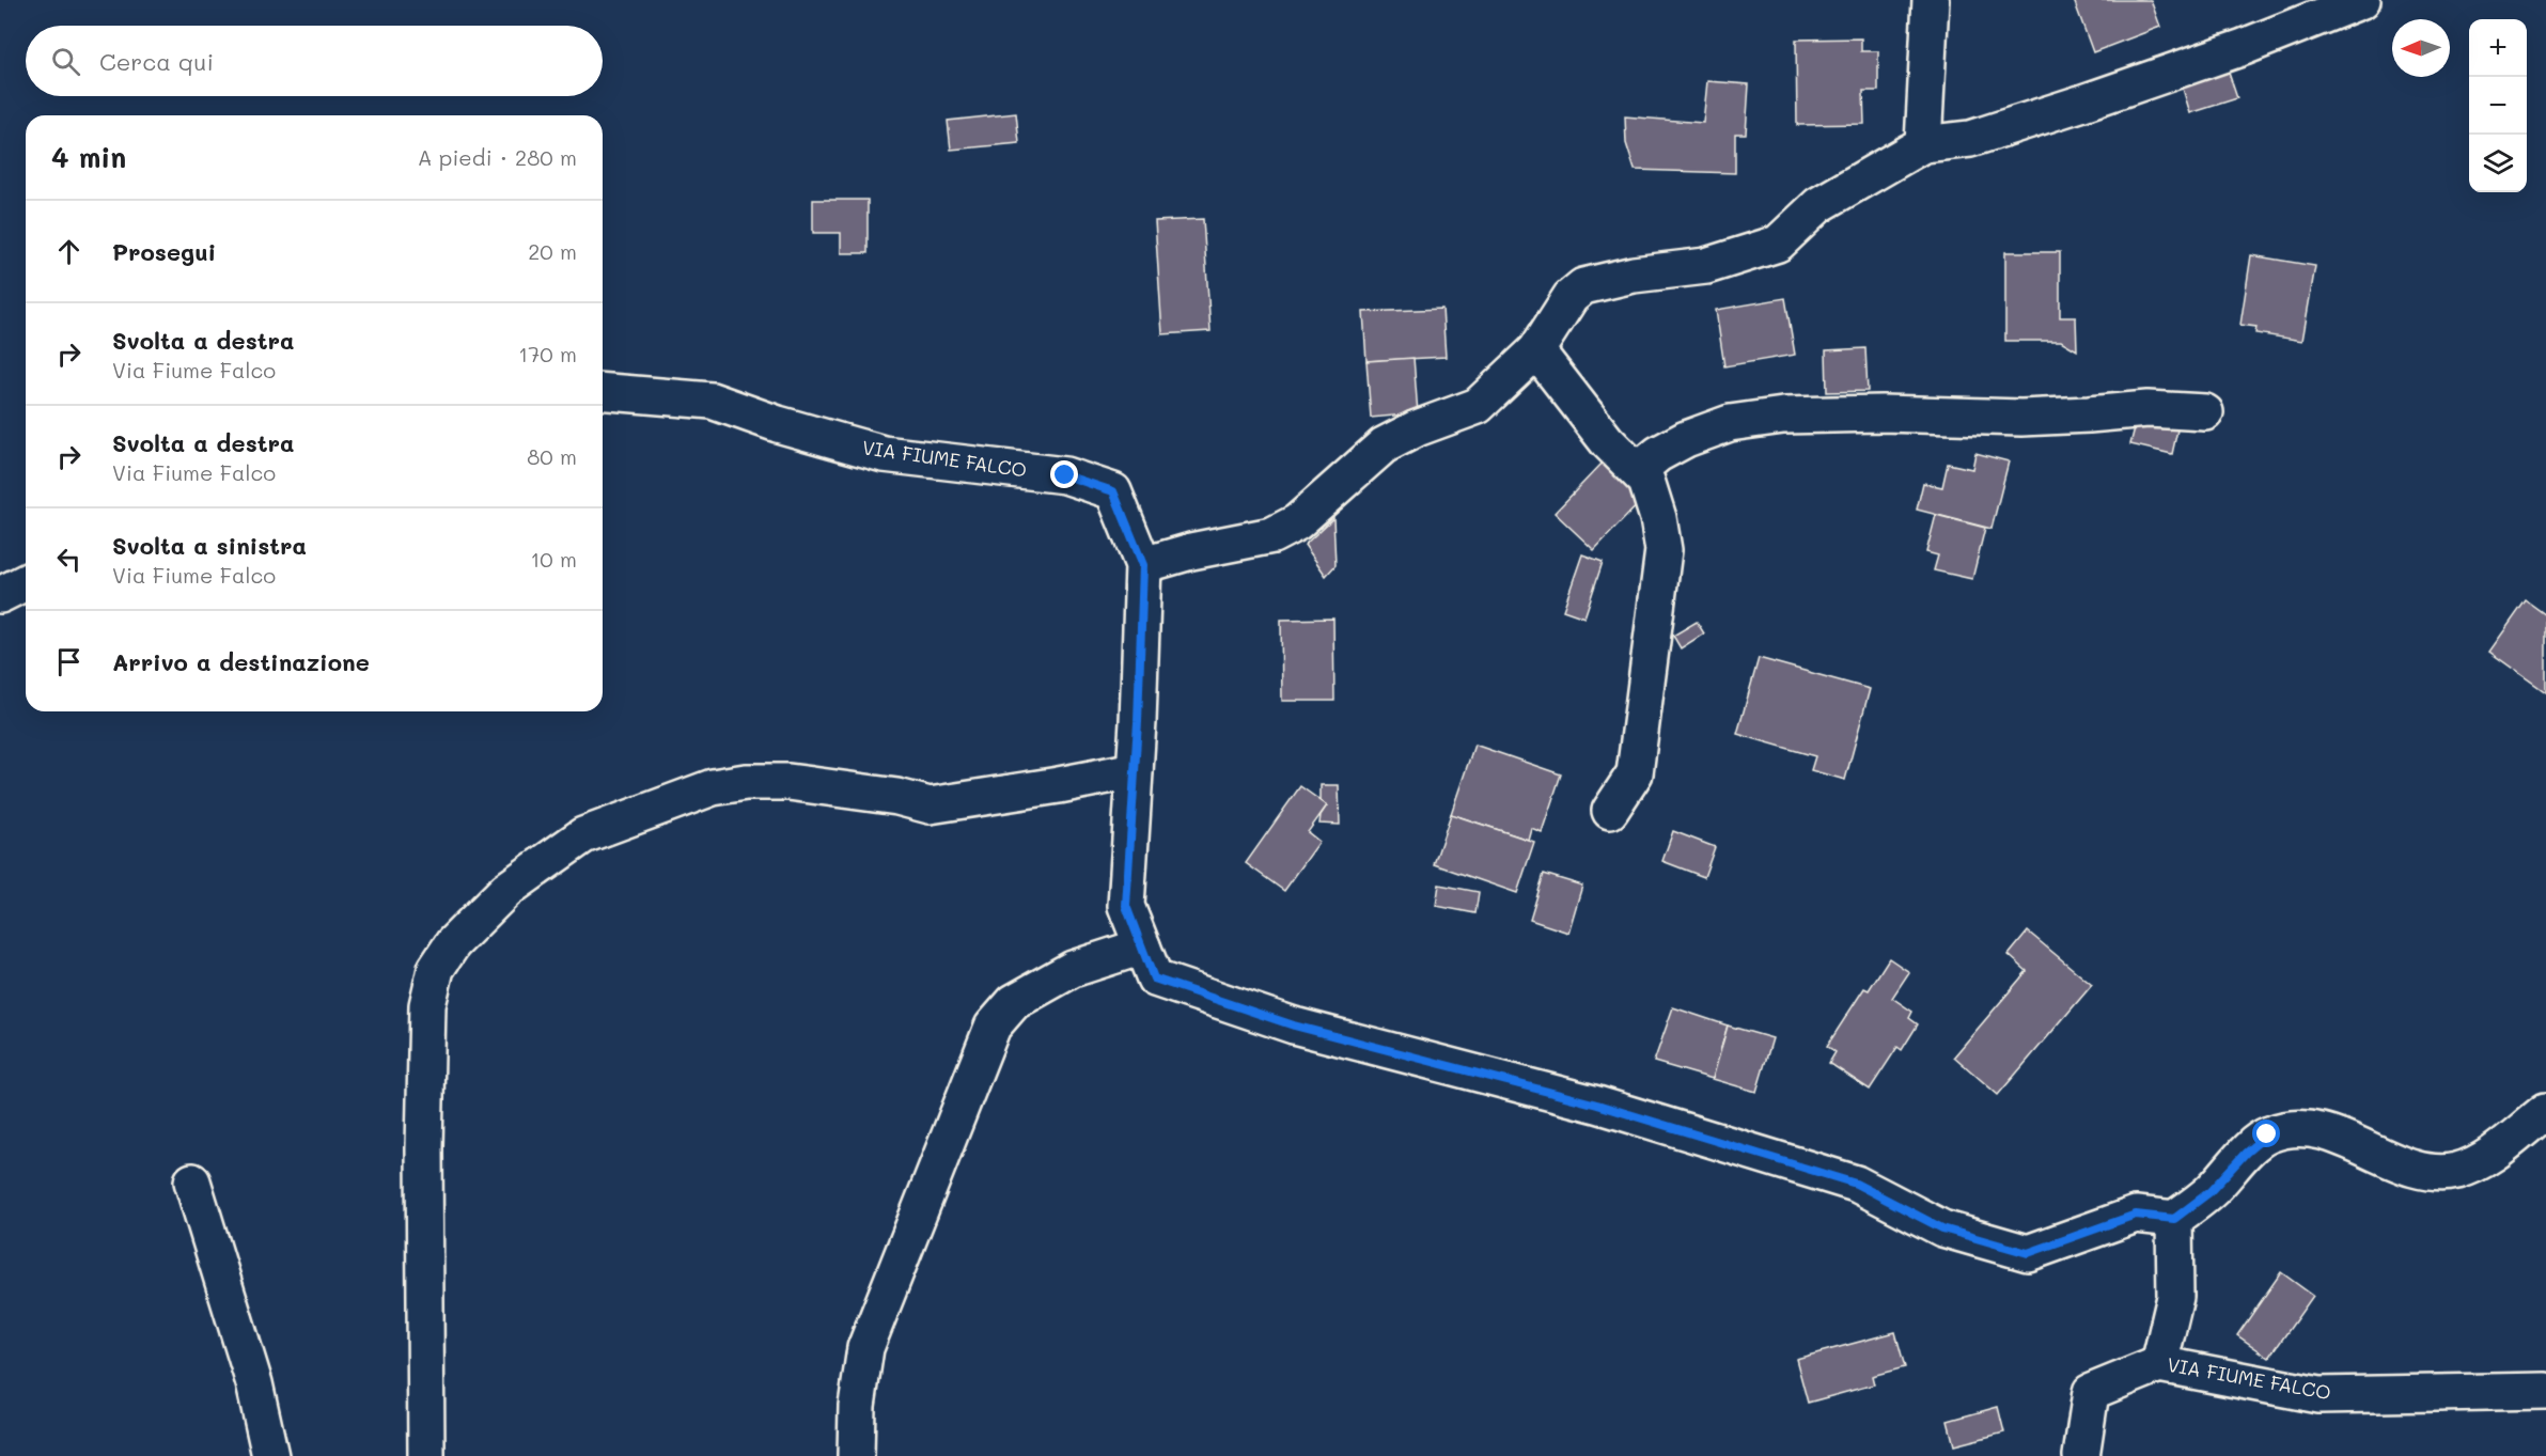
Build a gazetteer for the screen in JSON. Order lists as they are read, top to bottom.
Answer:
{
  "streets": {
    "street": ["VIA FIUME FALCO"]
  },
  "north": "left",
  "page": {
    "map_buttons": ["+", "−"],
    "search": "Cerca qui",
    "heading": ["4 min", "A piedi · 280 m"],
    "list": [
      ["Prosegui", "20 m"],
      ["Svolta a destra", "Via Fiume Falco", "170 m"],
      ["Svolta a destra", "Via Fiume Falco", "80 m"],
      ["Svolta a sinistra", "Via Fiume Falco", "10 m"],
      "Arrivo a destinazione"
    ]
  }
}
